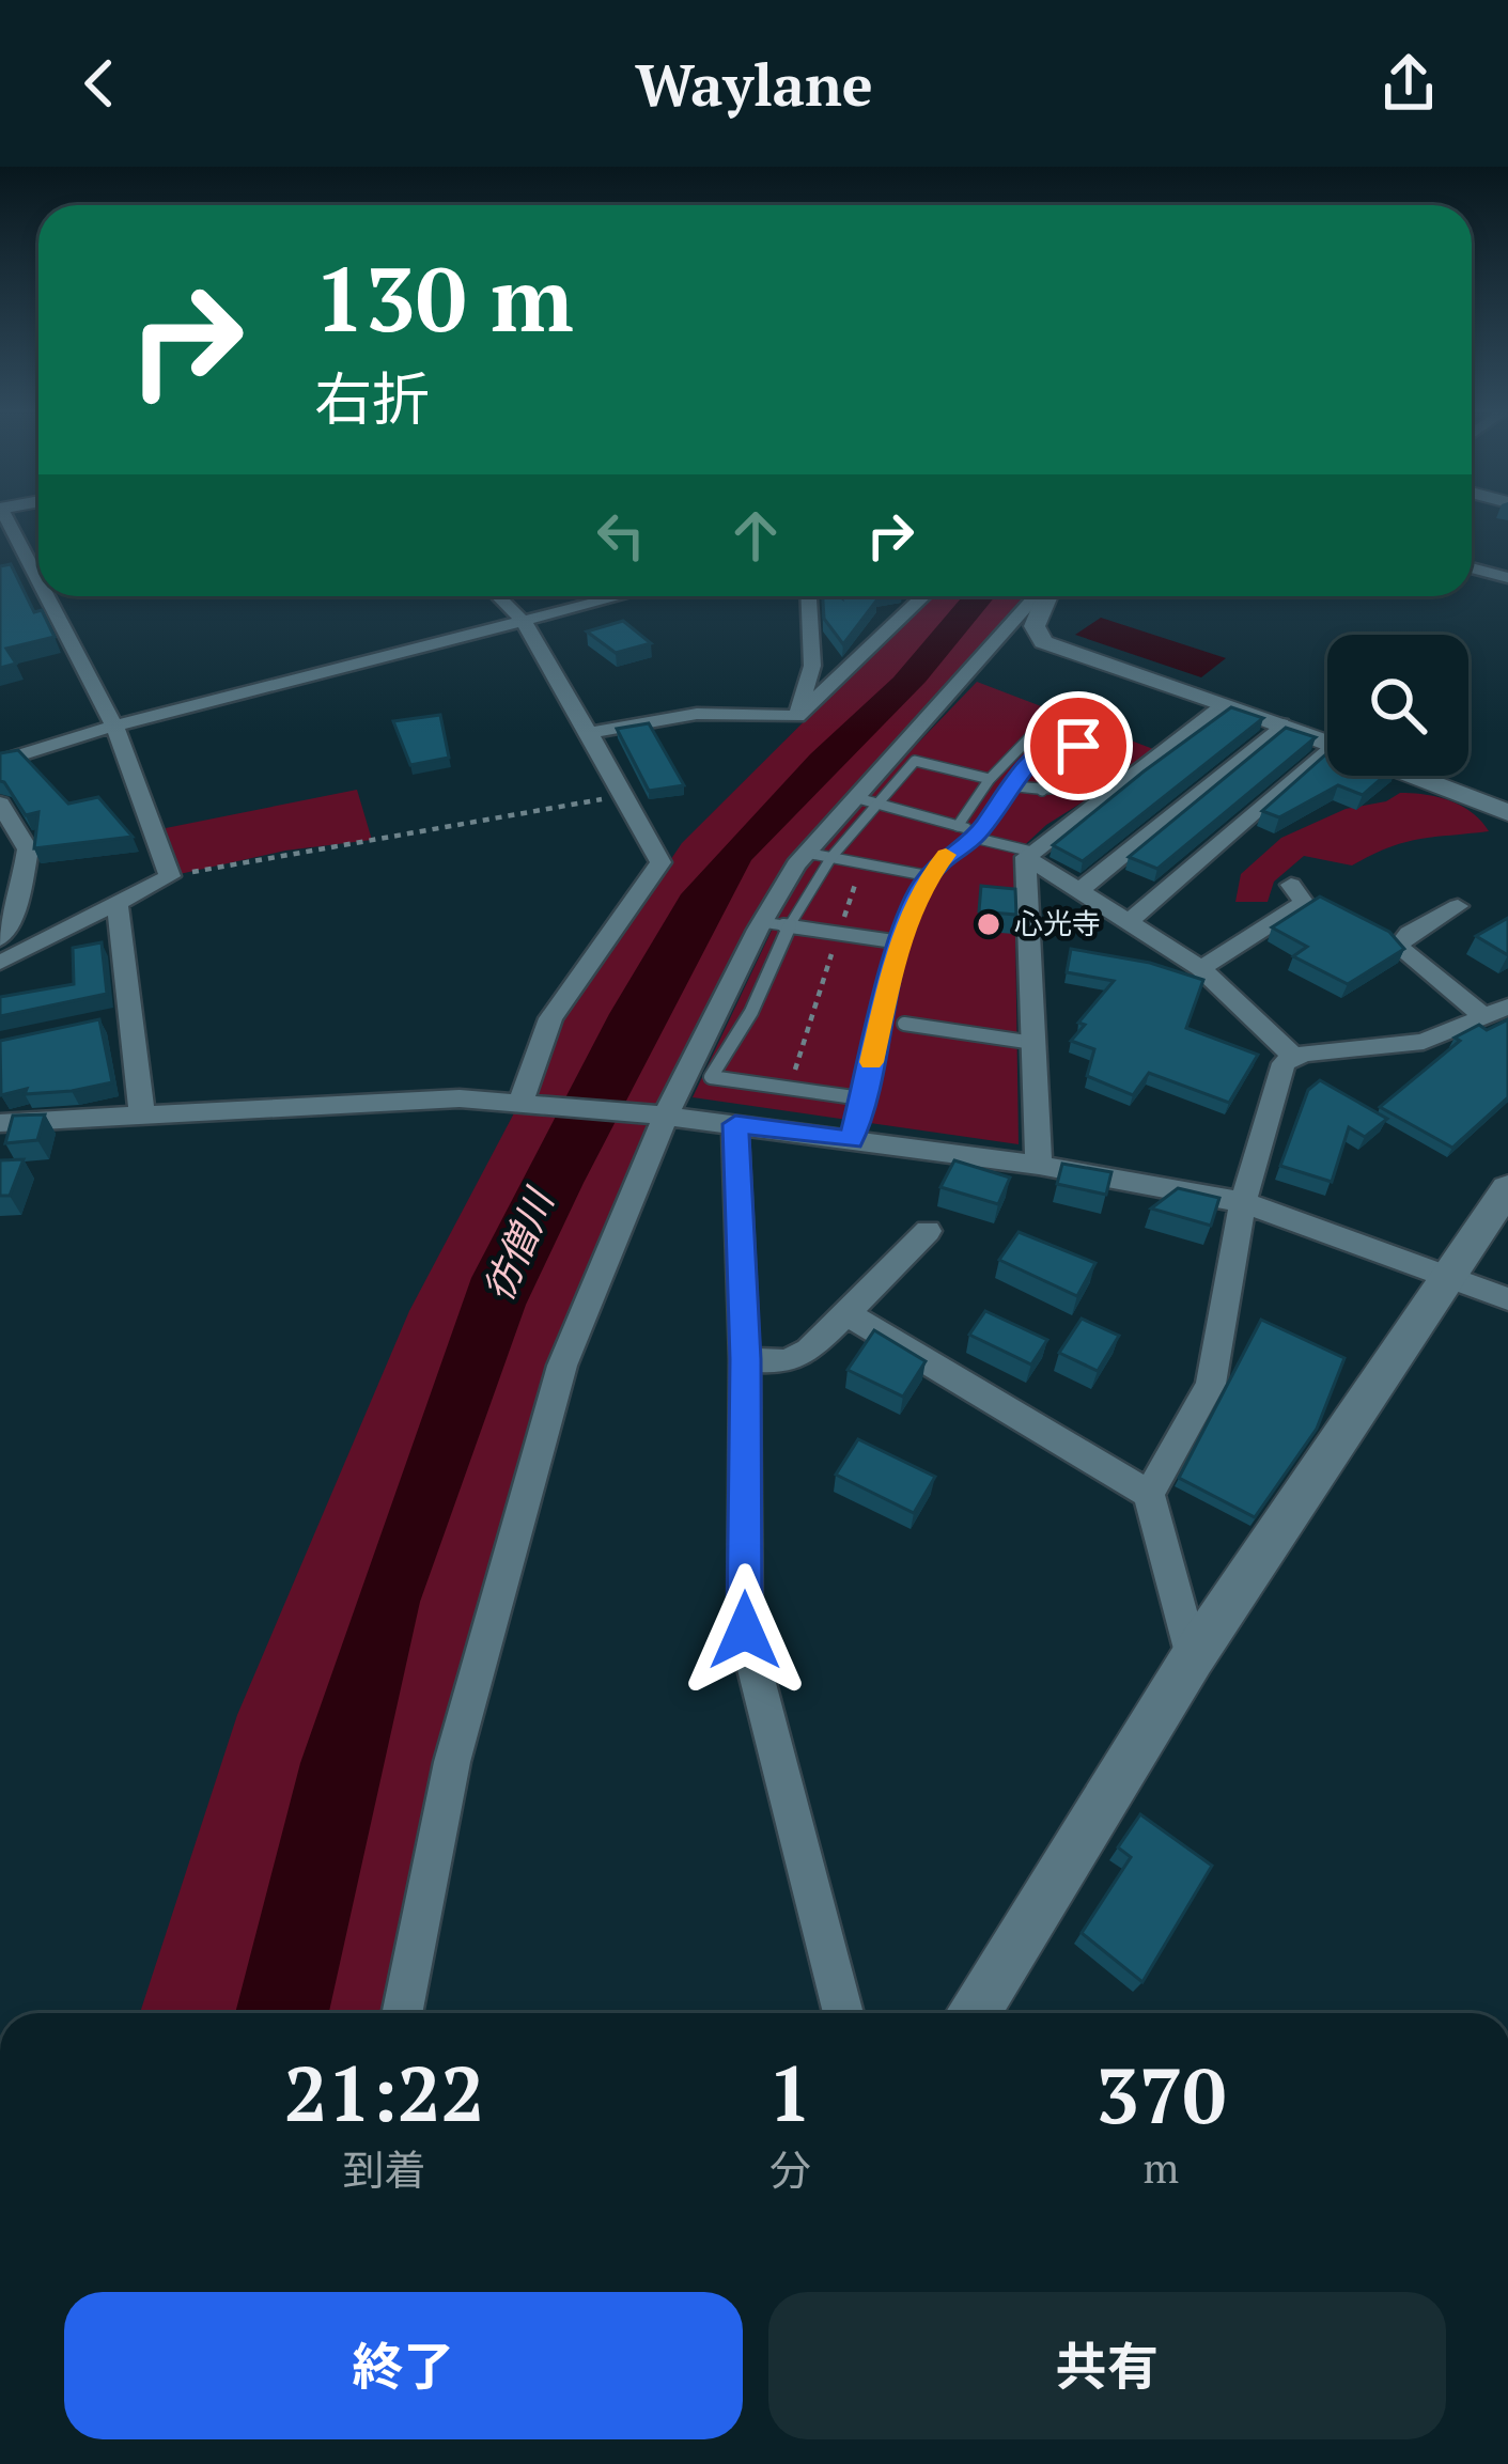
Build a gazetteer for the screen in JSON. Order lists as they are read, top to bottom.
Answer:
{
  "water": ["彷僧川"],
  "places": ["心光寺"],
  "page": {
    "header": "Waylane",
    "turn": ["130 m", "右折"],
    "eta": [
      "21:22",
      "到着",
      "1",
      "分",
      "370",
      "m"
    ],
    "buttons": ["終了", "共有"]
  }
}
